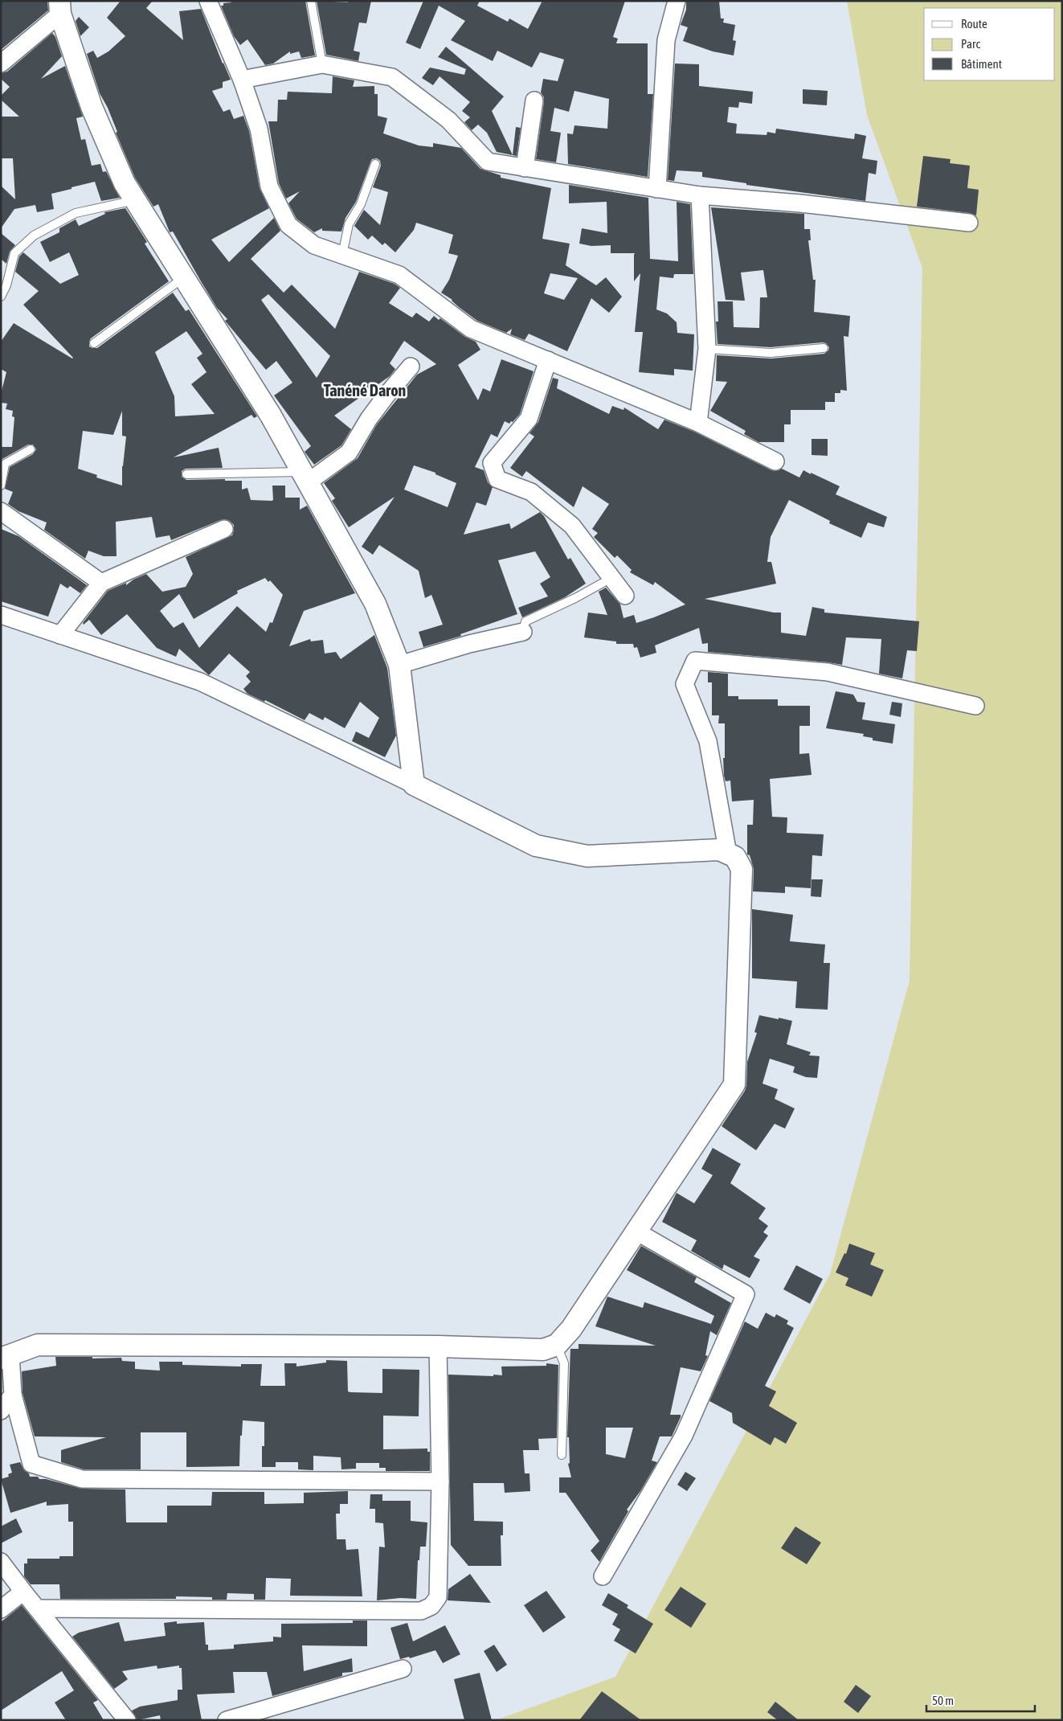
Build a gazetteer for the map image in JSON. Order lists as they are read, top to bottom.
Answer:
{
  "districts": ["Tanéné Daron"],
  "legend": ["Route", "Parc", "Bâtiment"],
  "scale_bar": "50 m"
}
